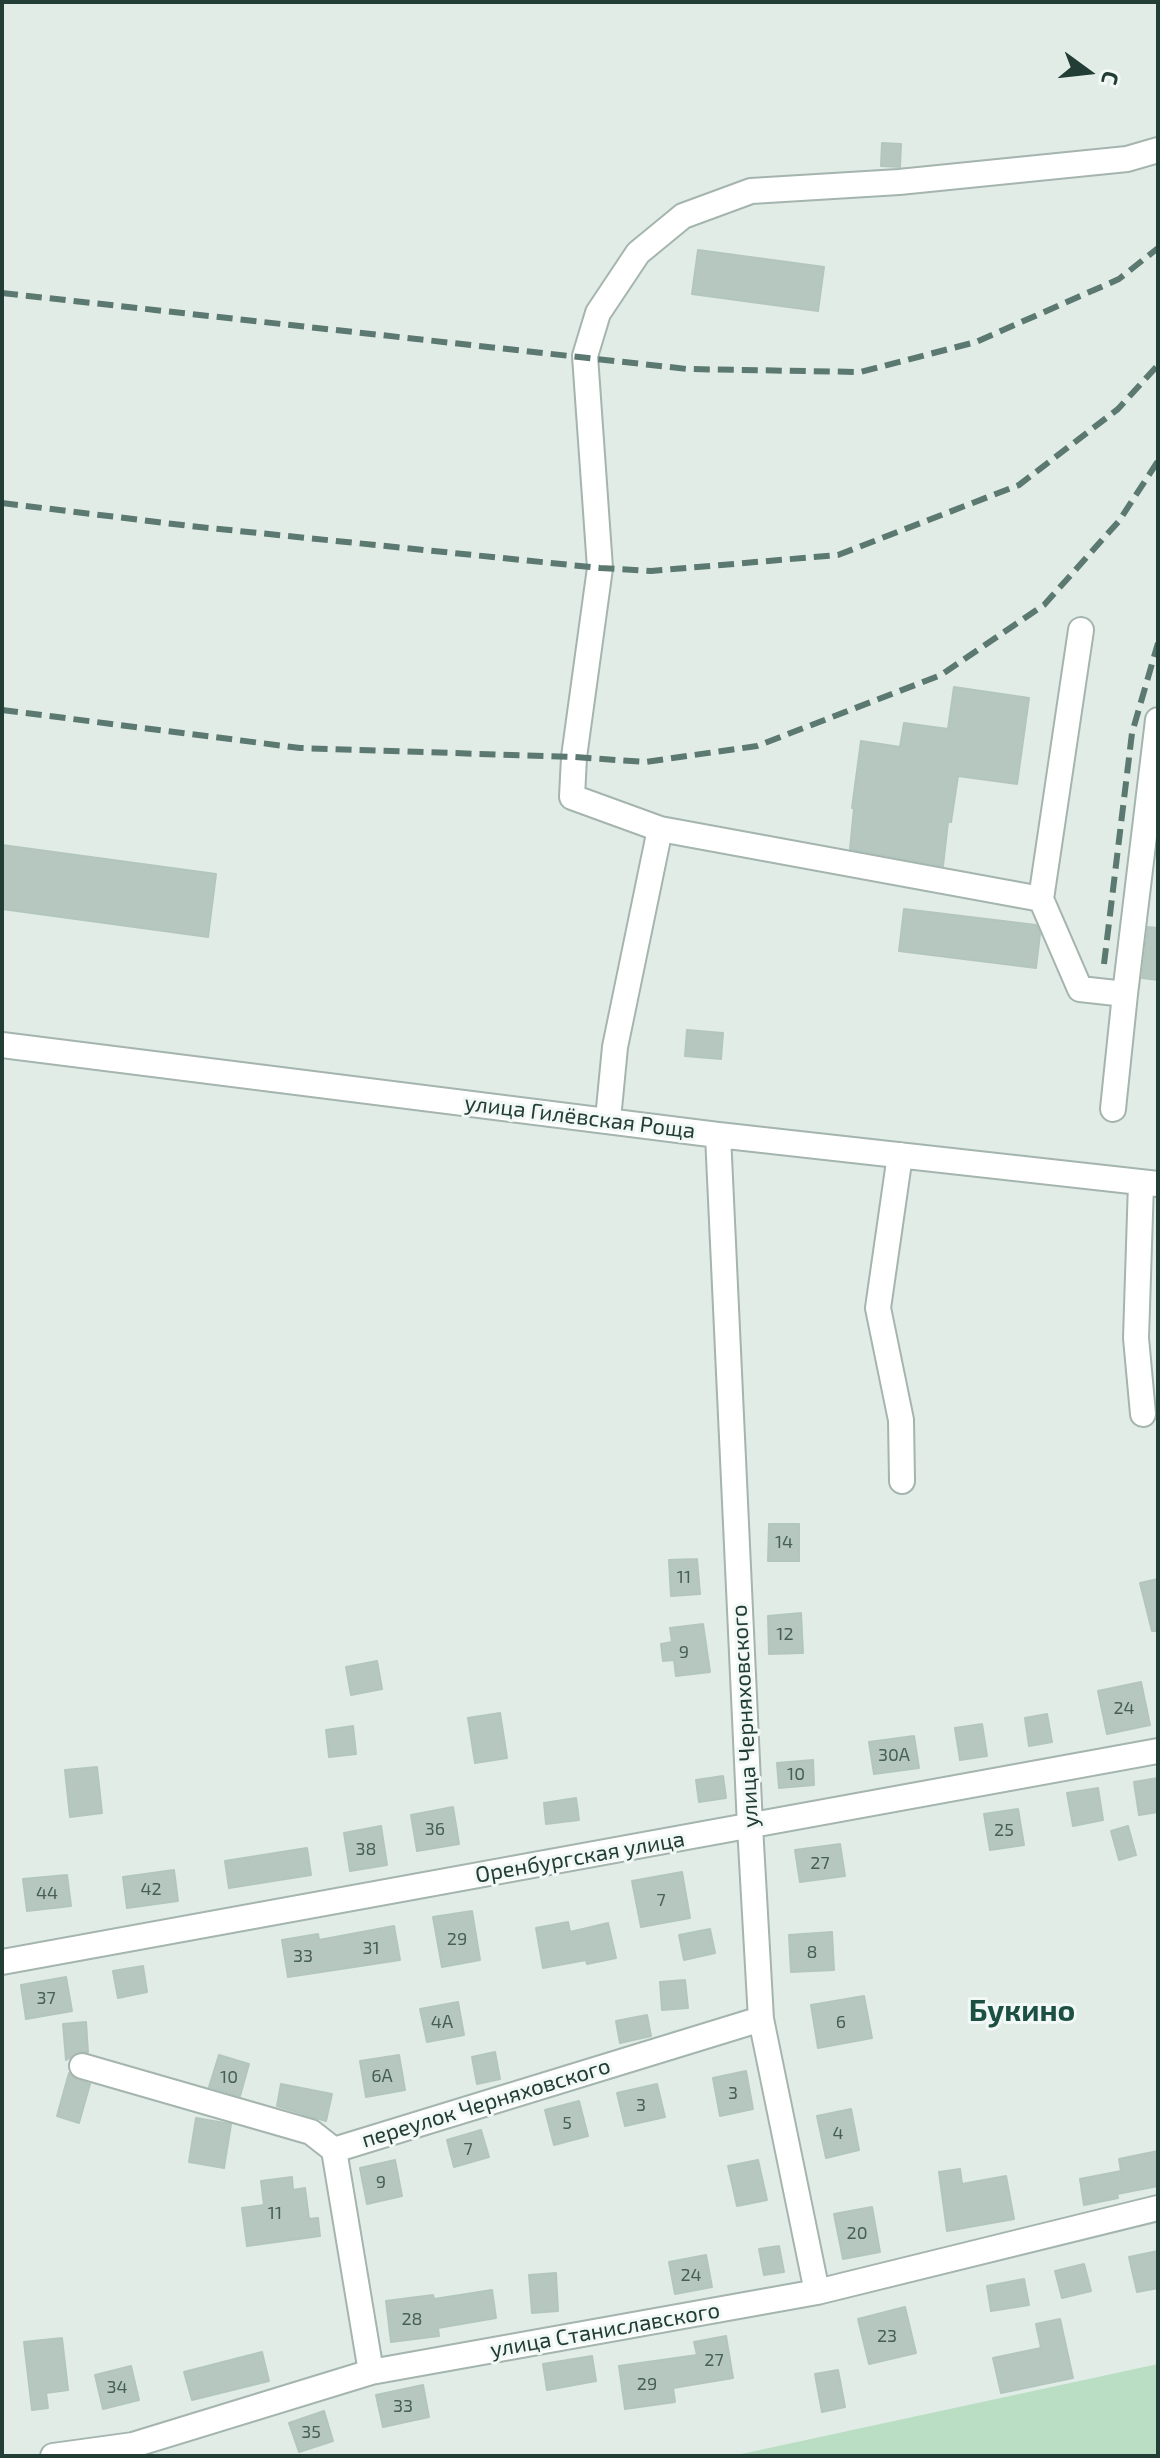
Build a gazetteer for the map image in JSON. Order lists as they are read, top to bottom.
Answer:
{
  "streets": {
    "street": [
      "улица Гилёвская Роща",
      "улица Черняховского",
      "Оренбургская улица",
      "переулок Черняховского",
      "улица Станиславского"
    ]
  },
  "crossings": [
    ["улица Гилёвская Роща", "улица Черняховского"],
    ["улица Черняховского", "Оренбургская улица"],
    ["улица Черняховского", "переулок Черняховского"],
    ["улица Черняховского", "улица Станиславского"],
    ["переулок Черняховского", "улица Станиславского"]
  ],
  "districts": ["Букино"],
  "house_numbers": [
    "14",
    "11",
    "12",
    "9",
    "24",
    "30А",
    "10",
    "36",
    "25",
    "38",
    "27",
    "42",
    "44",
    "7",
    "29",
    "31",
    "8",
    "33",
    "37",
    "4А",
    "6",
    "6А",
    "10",
    "3",
    "3",
    "5",
    "4",
    "7",
    "9",
    "11",
    "20",
    "24",
    "28",
    "23",
    "27",
    "29",
    "34",
    "33",
    "35"
  ],
  "north": "right"
}
